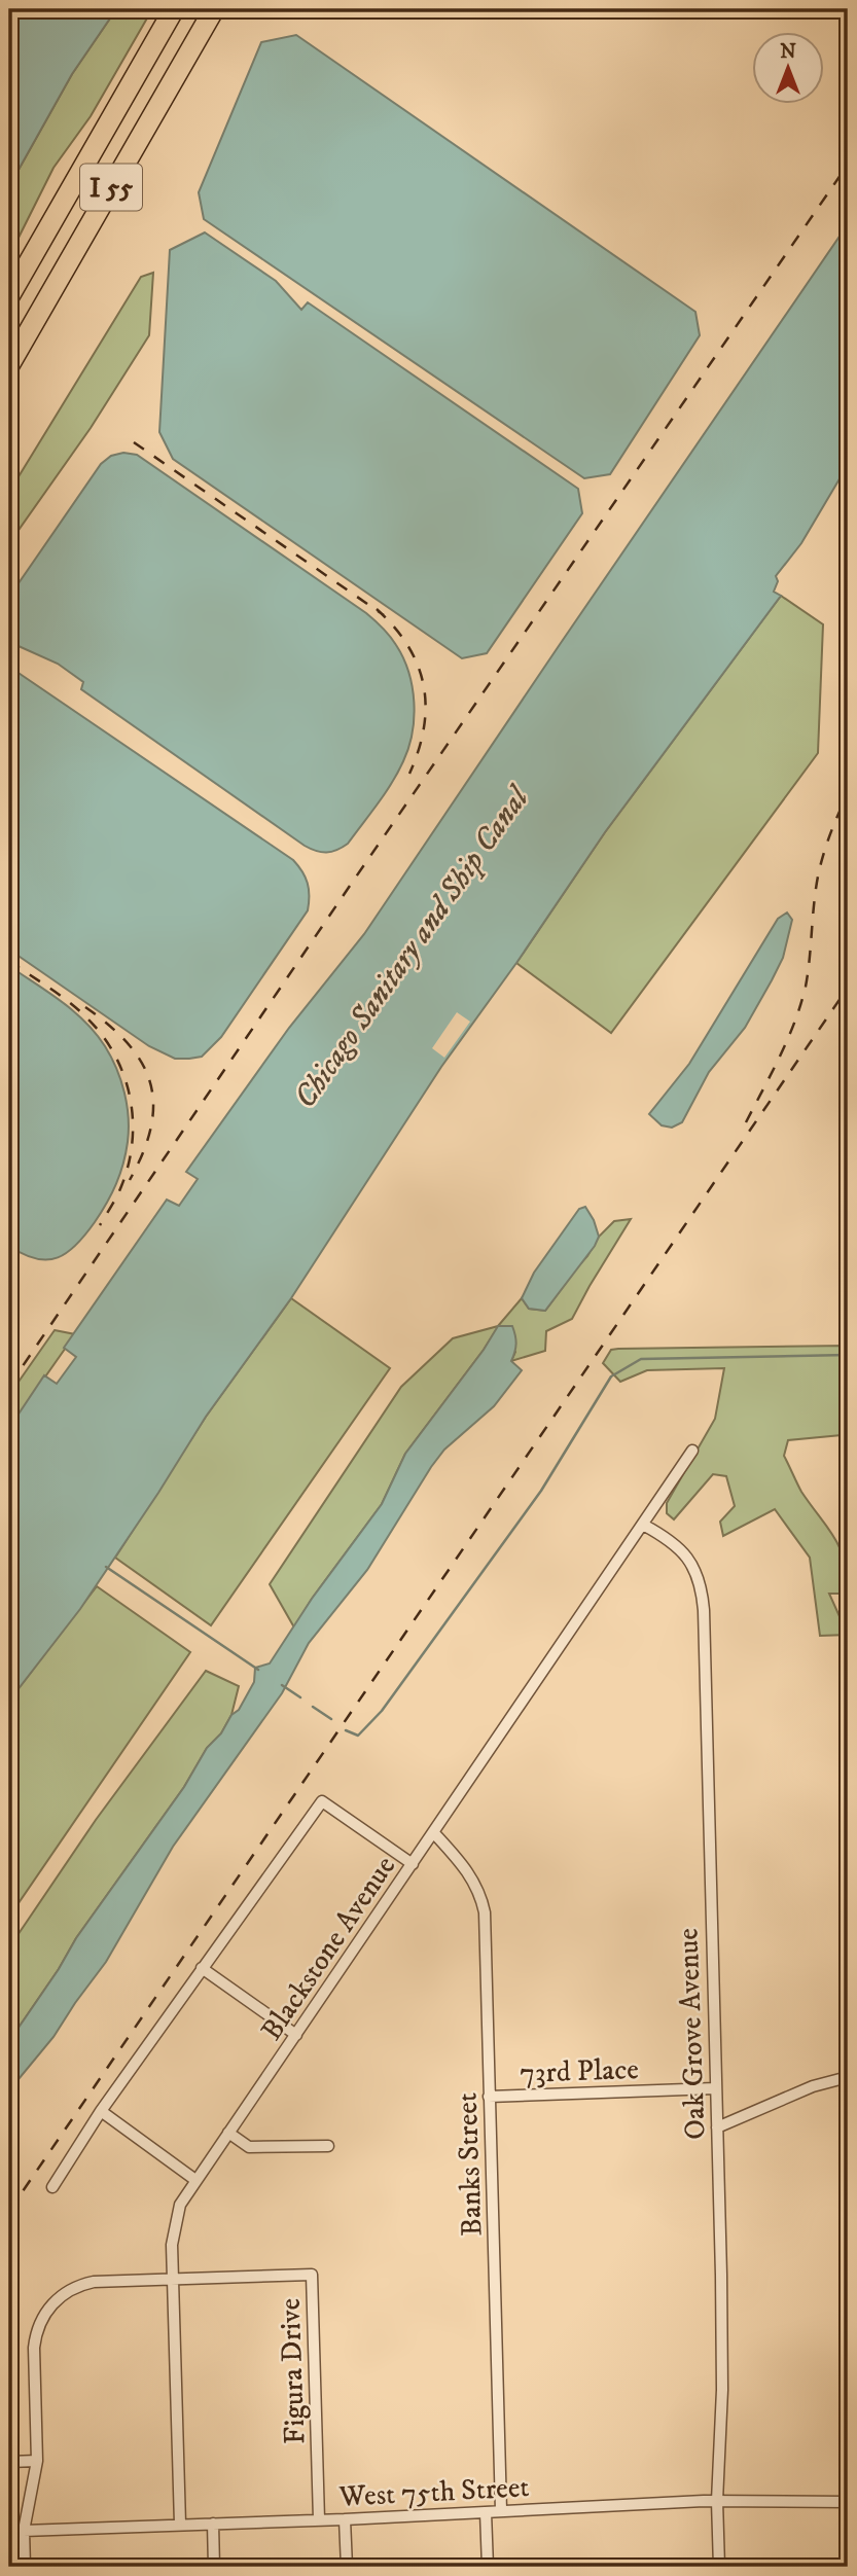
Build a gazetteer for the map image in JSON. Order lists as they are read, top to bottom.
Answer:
{
  "streets": {
    "highway": ["I 55"],
    "street": [
      "Blackstone Avenue",
      "Oak Grove Avenue",
      "73rd Place",
      "Banks Street",
      "Figura Drive",
      "West 75th Street"
    ]
  },
  "crossings": [
    ["Blackstone Avenue", "Oak Grove Avenue"],
    ["Blackstone Avenue", "Banks Street"],
    ["Blackstone Avenue", "Figura Drive"],
    ["Blackstone Avenue", "West 75th Street"],
    ["Oak Grove Avenue", "73rd Place"],
    ["Oak Grove Avenue", "West 75th Street"],
    ["73rd Place", "Banks Street"],
    ["Banks Street", "West 75th Street"],
    ["Figura Drive", "West 75th Street"]
  ],
  "water": ["Chicago Sanitary and Ship Canal"],
  "north": "top"
}
